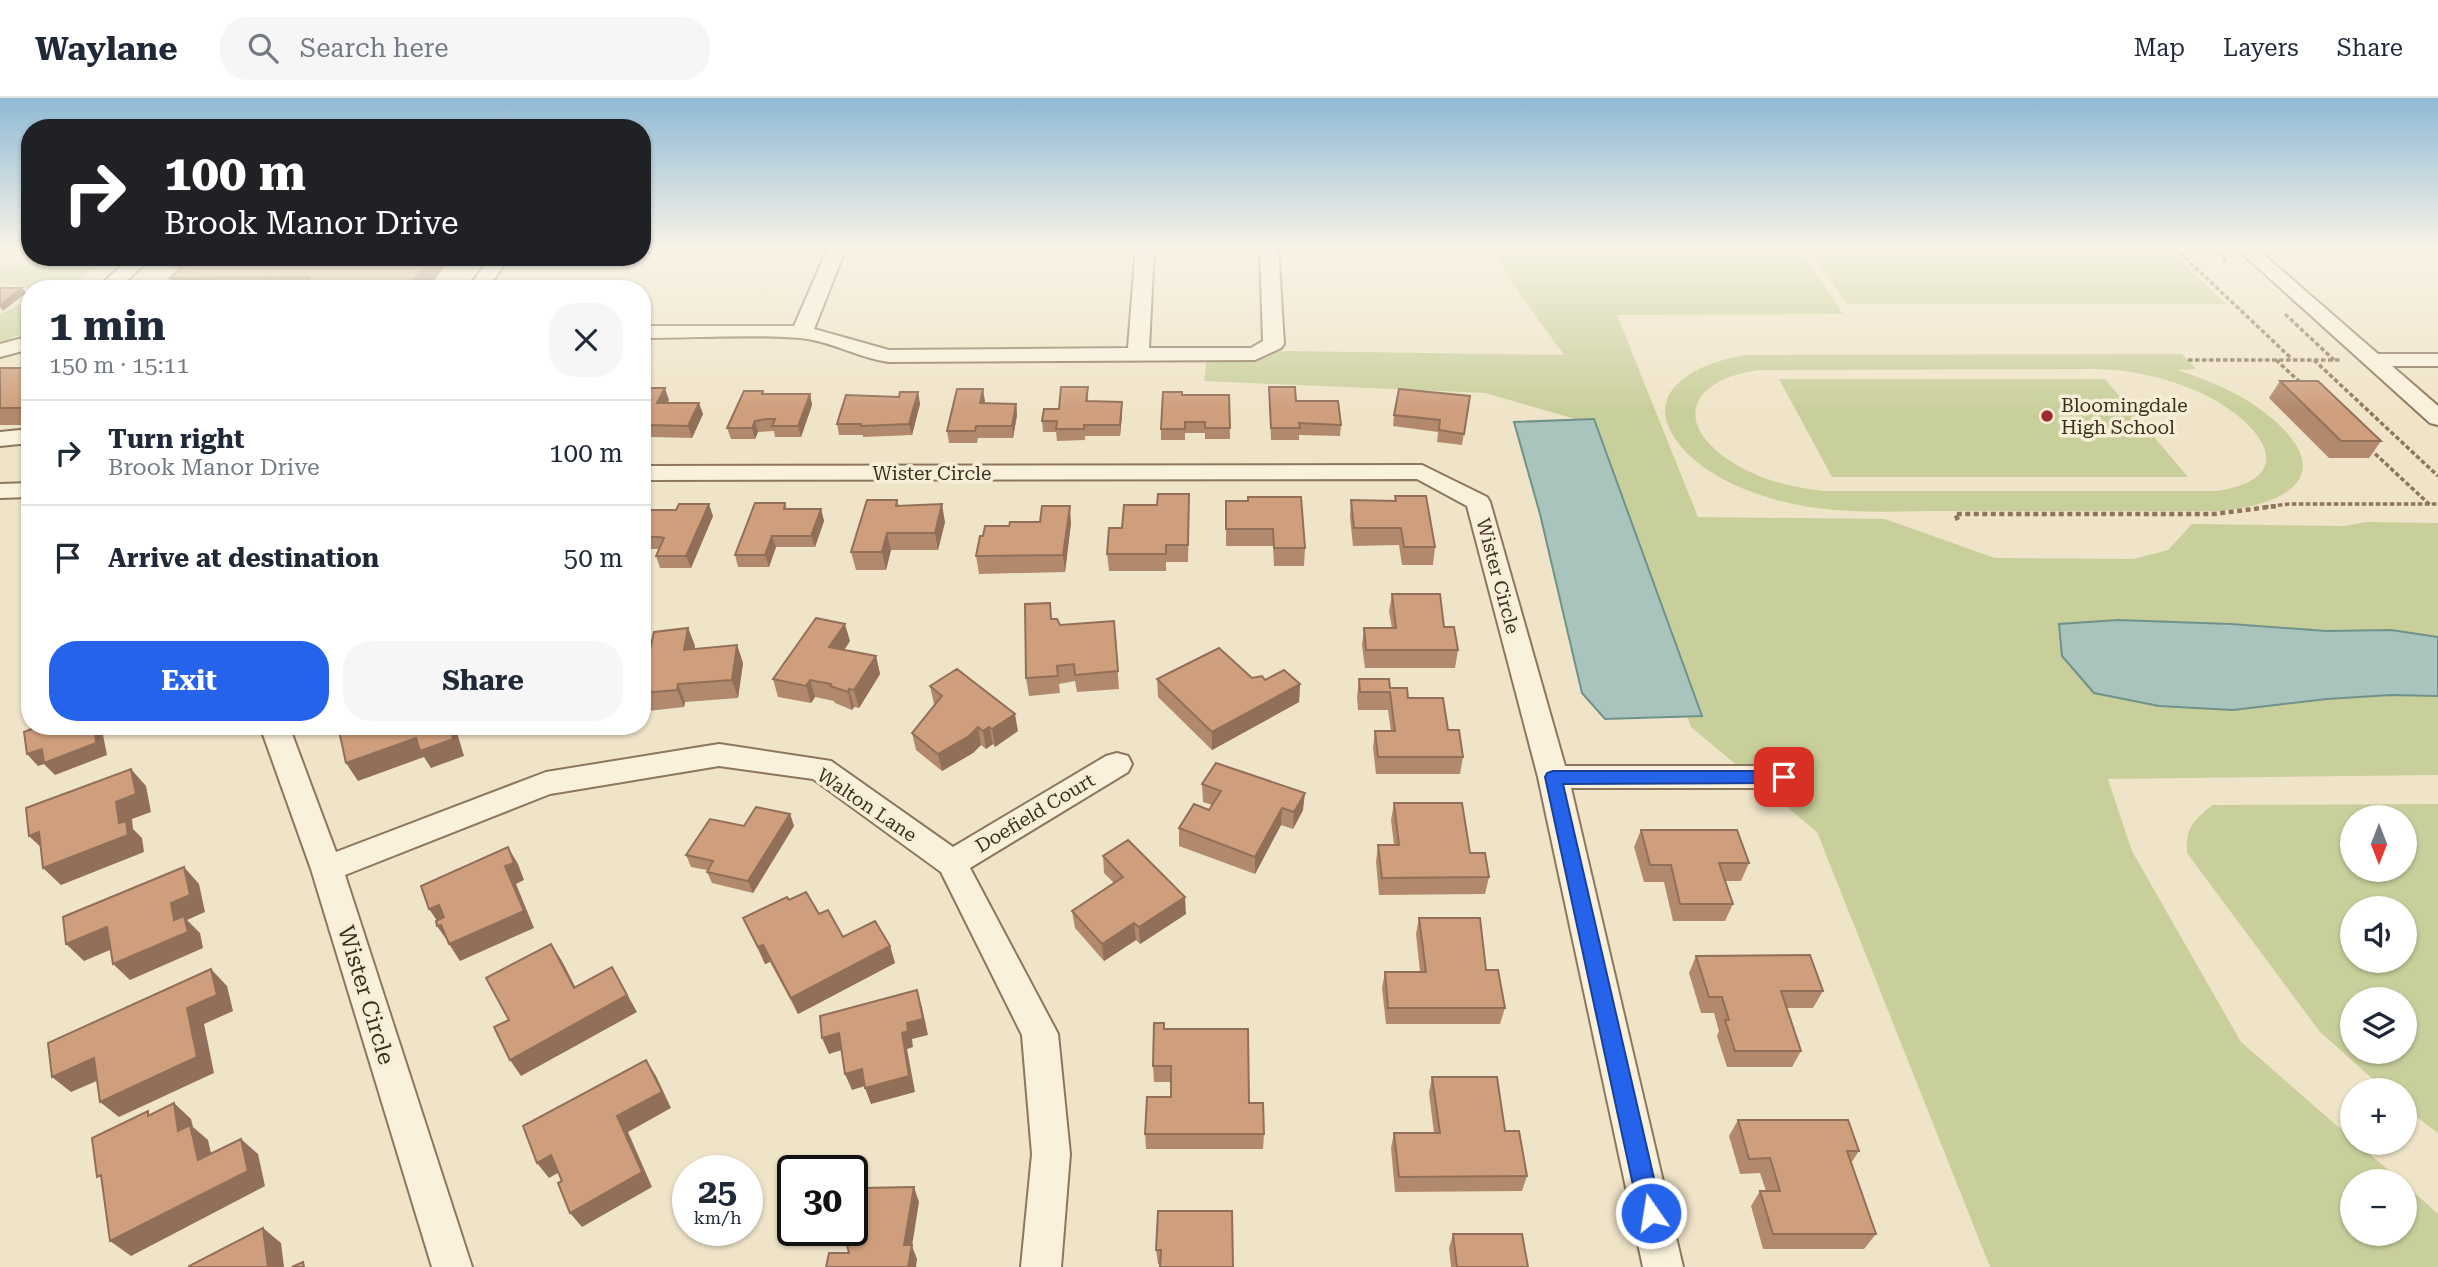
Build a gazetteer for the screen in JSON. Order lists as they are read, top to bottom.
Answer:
{
  "streets": {
    "street": ["Wister Circle", "Walton Lane", "Doefield Court"]
  },
  "crossings": [
    ["Wister Circle", "Walton Lane"],
    ["Walton Lane", "Doefield Court"]
  ],
  "places": ["Bloomingdale High School"],
  "north": "bottom",
  "page": {
    "header": "Waylane",
    "search": "Search here",
    "nav": ["Map", "Layers", "Share"],
    "turn": ["100 m", "Brook Manor Drive"],
    "heading": ["1 min", "150 m · 15:11"],
    "list": [
      {
        "name": "Turn right",
        "note": "Brook Manor Drive",
        "value": "100 m"
      },
      {
        "name": "Arrive at destination",
        "value": "50 m"
      }
    ],
    "buttons": ["Exit", "Share"],
    "map_buttons": ["+", "−"],
    "speed": "25 km/h",
    "limit": "30"
  }
}
